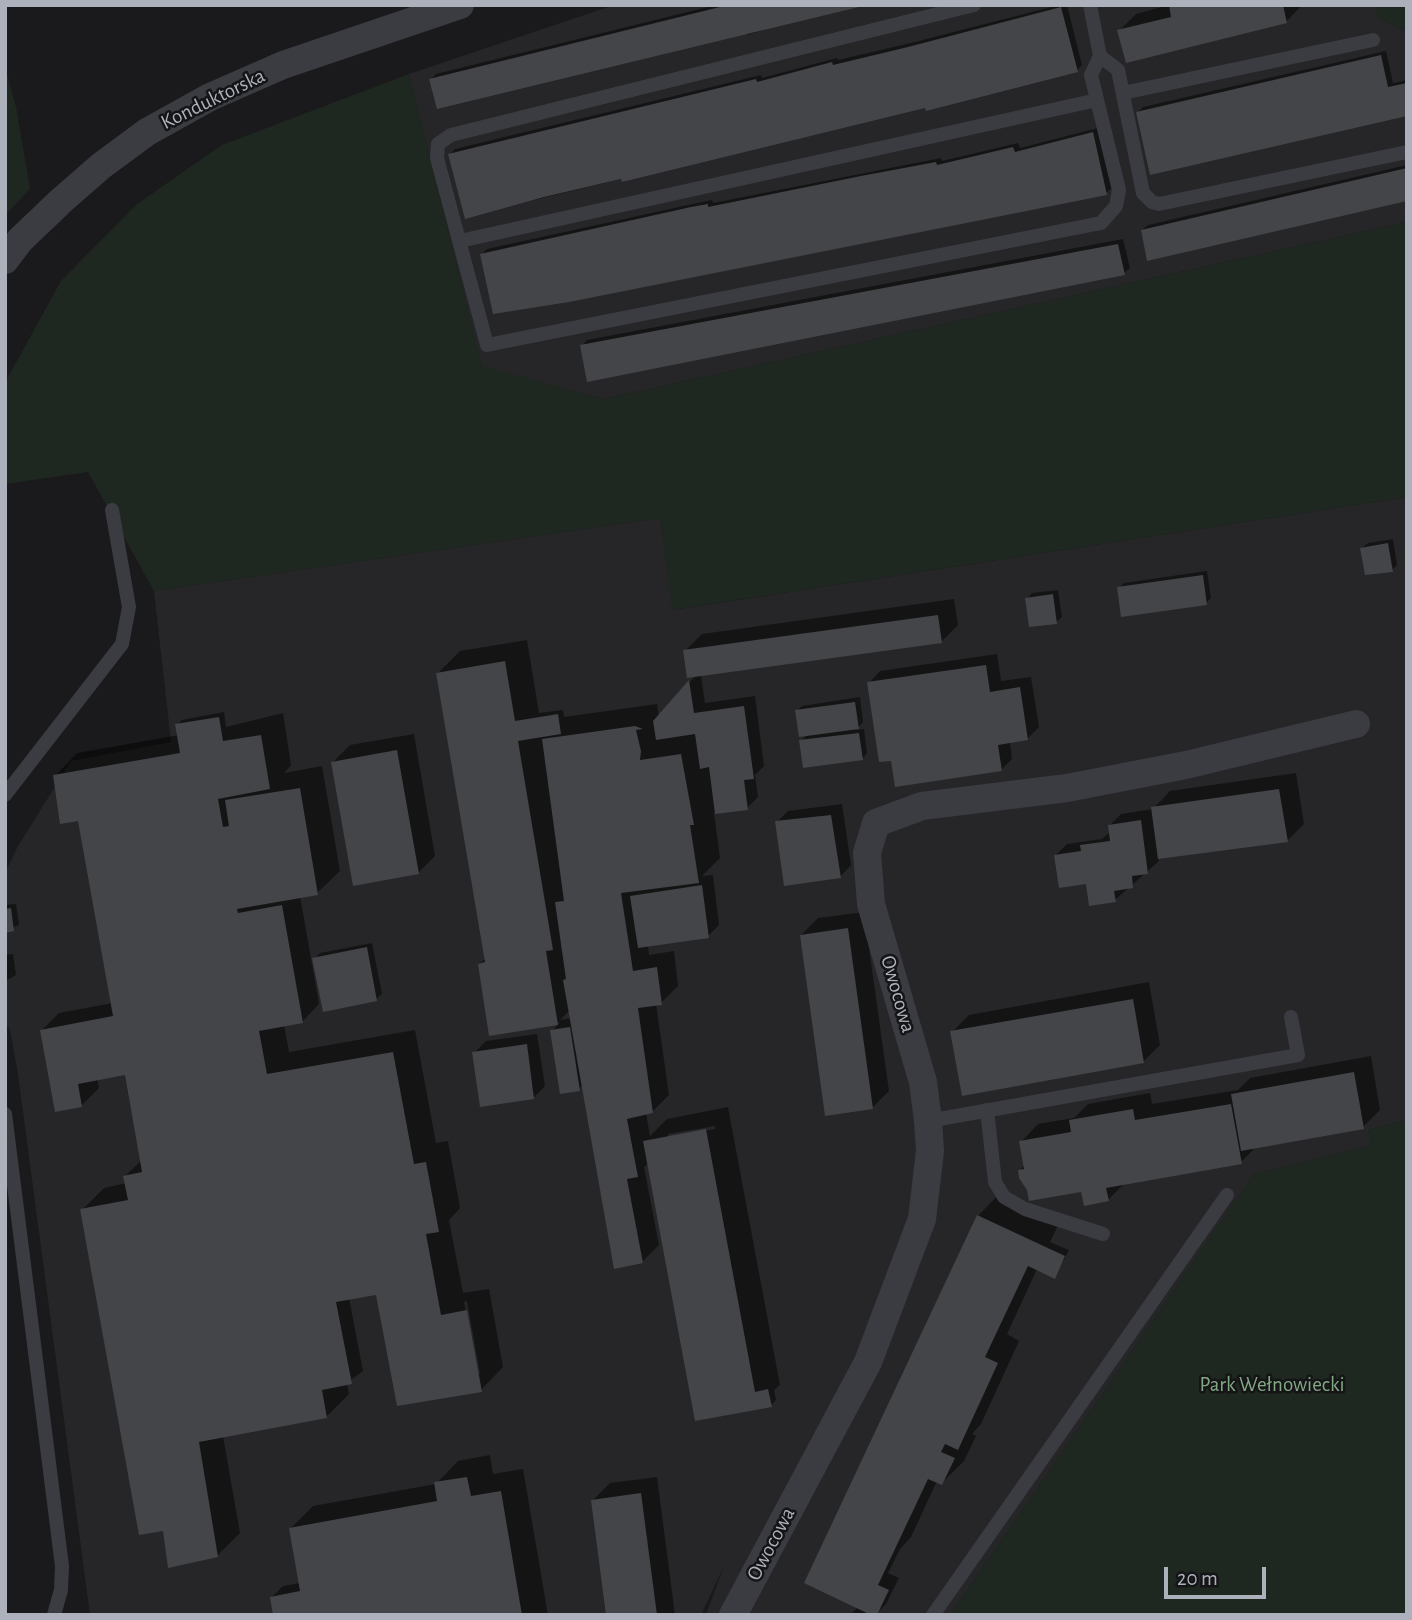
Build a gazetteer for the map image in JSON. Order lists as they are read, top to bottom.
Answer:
{
  "streets": {
    "street": ["Konduktorska", "Owocowa"]
  },
  "parks": ["Park Wełnowiecki"],
  "scale_bar": "20 m"
}
